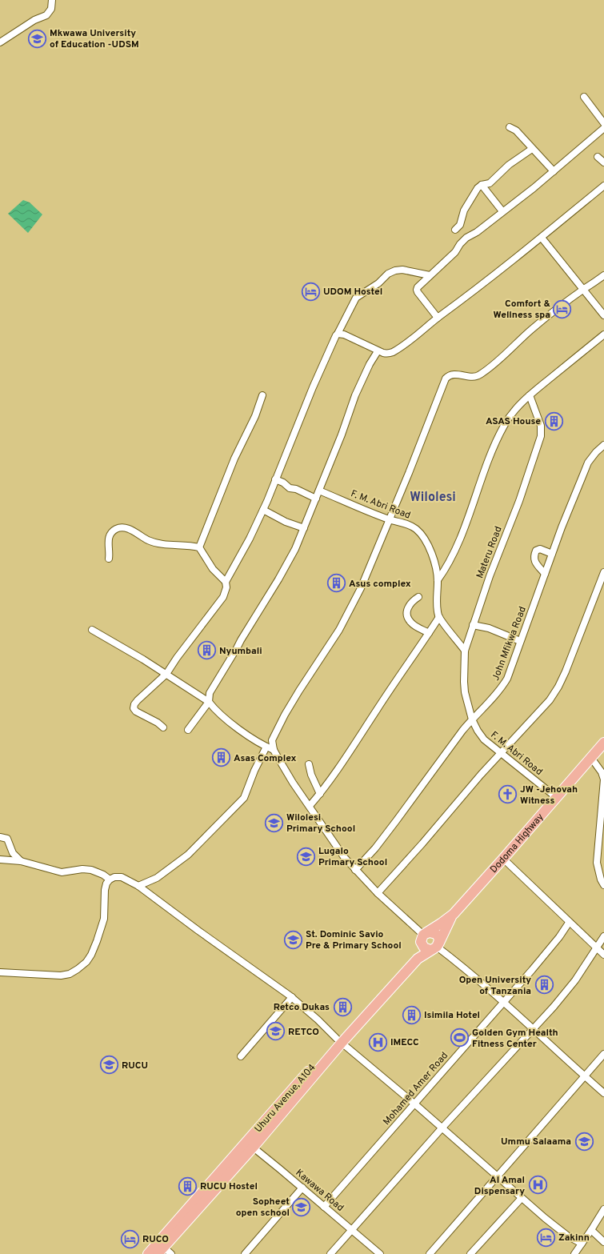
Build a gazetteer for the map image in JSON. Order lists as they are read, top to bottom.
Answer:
{
  "streets": {
    "highway": ["Dodoma Highway", "Uhuru Avenue, A104"],
    "street": [
      "F. M. Abri Road",
      "Materu Road",
      "John Mfikwa Road",
      "Mohamed Amer Road",
      "Kawawa Road"
    ]
  },
  "crossings": [
    ["F. M. Abri Road", "Materu Road"],
    ["F. M. Abri Road", "John Mfikwa Road"],
    ["F. M. Abri Road", "Dodoma Highway"],
    ["Materu Road", "John Mfikwa Road"],
    ["Mohamed Amer Road", "Kawawa Road"],
    ["Uhuru Avenue, A104", "Kawawa Road"]
  ],
  "districts": ["Wilolesi"],
  "places": {
    "school or university": [
      "Mkwawa University of Education -UDSM",
      "Wilolesi Primary School",
      "Lugalo Primary School",
      "St. Dominic Savio Pre & Primary School",
      "RETCO",
      "RUCU",
      "Ummu Salaama",
      "Sopheet open school"
    ],
    "hotel": [
      "UDOM Hostel",
      "Comfort & Wellness spa",
      "Zakinn",
      "RUCO"
    ],
    "building": [
      "ASAS House",
      "Asus complex",
      "Nyumbali",
      "Asas Complex",
      "Open University of Tanzania",
      "Retco Dukas",
      "Isimila Hotel",
      "RUCU Hostel"
    ],
    "church": ["JW -Jehovah Witness"],
    "sports": ["Golden Gym Health Fitness Center"],
    "hospital": ["IMECC", "Al Amal Dispensary"]
  }
}
